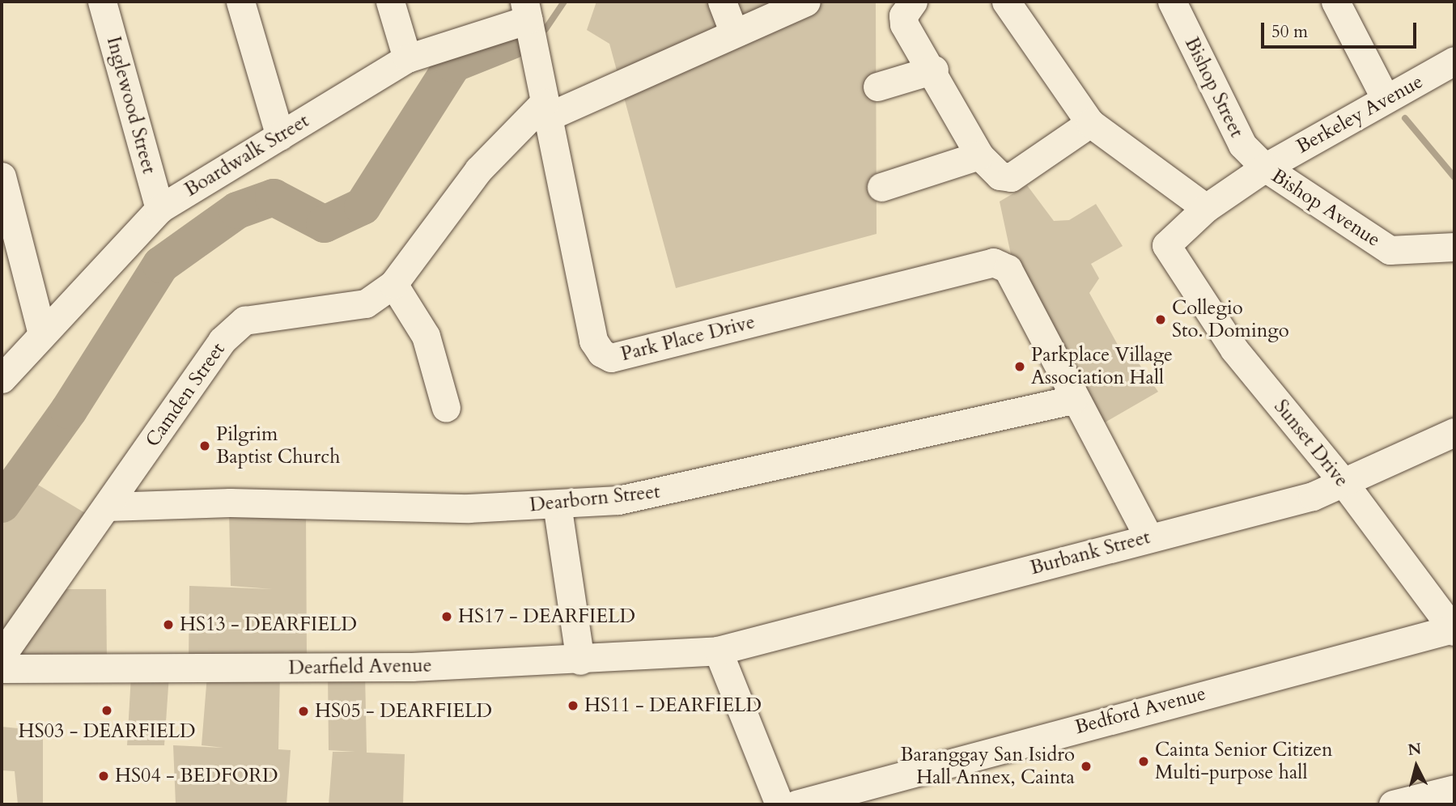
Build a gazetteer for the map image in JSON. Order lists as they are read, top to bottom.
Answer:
{
  "streets": {
    "street": [
      "Bishop Street",
      "Inglewood Street",
      "Berkeley Avenue",
      "Boardwalk Street",
      "Bishop Avenue",
      "Park Place Drive",
      "Camden Street",
      "Sunset Drive",
      "Dearborn Street",
      "Burbank Street",
      "Dearfield Avenue",
      "Bedford Avenue"
    ]
  },
  "crossings": [
    ["Bishop Street", "Berkeley Avenue"],
    ["Bishop Street", "Bishop Avenue"],
    ["Inglewood Street", "Boardwalk Street"],
    ["Berkeley Avenue", "Bishop Avenue"],
    ["Berkeley Avenue", "Sunset Drive"],
    ["Boardwalk Street", "Park Place Drive"],
    ["Park Place Drive", "Camden Street"],
    ["Park Place Drive", "Dearborn Street"],
    ["Camden Street", "Dearborn Street"],
    ["Sunset Drive", "Burbank Street"],
    ["Sunset Drive", "Bedford Avenue"],
    ["Burbank Street", "Dearfield Avenue"]
  ],
  "places": [
    "Collegio Sto. Domingo",
    "Parkplace Village Association Hall",
    "Pilgrim Baptist Church",
    "HS17 - DEARFIELD",
    "HS13 - DEARFIELD",
    "HS11 - DEARFIELD",
    "HS03 - DEARFIELD",
    "HS05 - DEARFIELD",
    "Cainta Senior Citizen Multi-purpose hall",
    "Baranggay San Isidro Hall Annex, Cainta",
    "HS04 - BEDFORD"
  ],
  "scale_bar": "50 m",
  "north": "top"
}
